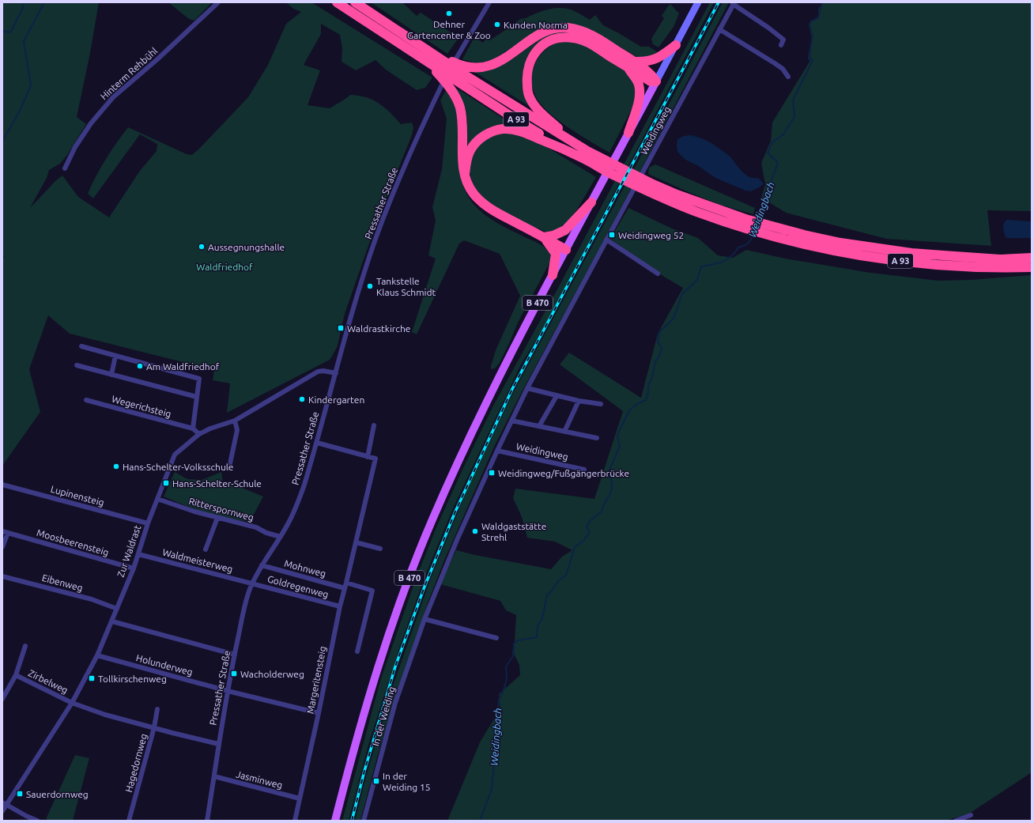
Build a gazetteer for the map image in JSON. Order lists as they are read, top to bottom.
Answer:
{
  "streets": {
    "highway": ["A 93"],
    "main road": ["B 470"],
    "street": [
      "Hinterm Rehbühl",
      "Weidingweg",
      "Pressather Straße",
      "Wegerichsteig",
      "Lupinensteig",
      "Ritterspornweg",
      "Moosbeerensteig",
      "Zur Waldrast",
      "Waldmeisterweg",
      "Mohnweg",
      "Eibenweg",
      "Goldregenweg",
      "Holunderweg",
      "Margeritensteig",
      "Zirbelweg",
      "In der Weiding",
      "Hagedornweg",
      "Jasminweg"
    ]
  },
  "crossings": [
    ["Weidingweg", "In der Weiding"],
    ["Pressather Straße", "Ritterspornweg"],
    ["Pressather Straße", "Zur Waldrast"],
    ["Pressather Straße", "Waldmeisterweg"],
    ["Pressather Straße", "Mohnweg"],
    ["Pressather Straße", "Goldregenweg"],
    ["Pressather Straße", "Holunderweg"],
    ["Pressather Straße", "Jasminweg"],
    ["Lupinensteig", "Zur Waldrast"],
    ["Ritterspornweg", "Zur Waldrast"],
    ["Moosbeerensteig", "Zur Waldrast"],
    ["Zur Waldrast", "Waldmeisterweg"],
    ["Zur Waldrast", "Eibenweg"],
    ["Zur Waldrast", "Holunderweg"],
    ["Zur Waldrast", "Zirbelweg"],
    ["Waldmeisterweg", "Goldregenweg"],
    ["Mohnweg", "Margeritensteig"],
    ["Goldregenweg", "Margeritensteig"],
    ["Holunderweg", "Margeritensteig"],
    ["Margeritensteig", "Jasminweg"]
  ],
  "water": ["Weidingbach"],
  "parks": ["Waldfriedhof"],
  "places": {
    "other": [
      "Dehner Gartencenter & Zoo",
      "Kunden Norma",
      "Aussegnungshalle",
      "Tankstelle Klaus Schmidt",
      "Am Waldfriedhof",
      "Kindergarten",
      "Hans-Schelter-Volksschule",
      "Waldgaststätte Strehl"
    ],
    "transit": [
      "Weidingweg 52",
      "Waldrastkirche",
      "Weidingweg/Fußgängerbrücke",
      "Hans-Schelter-Schule",
      "Wacholderweg",
      "Tollkirschenweg",
      "In der Weiding 15",
      "Sauerdornweg"
    ]
  }
}
